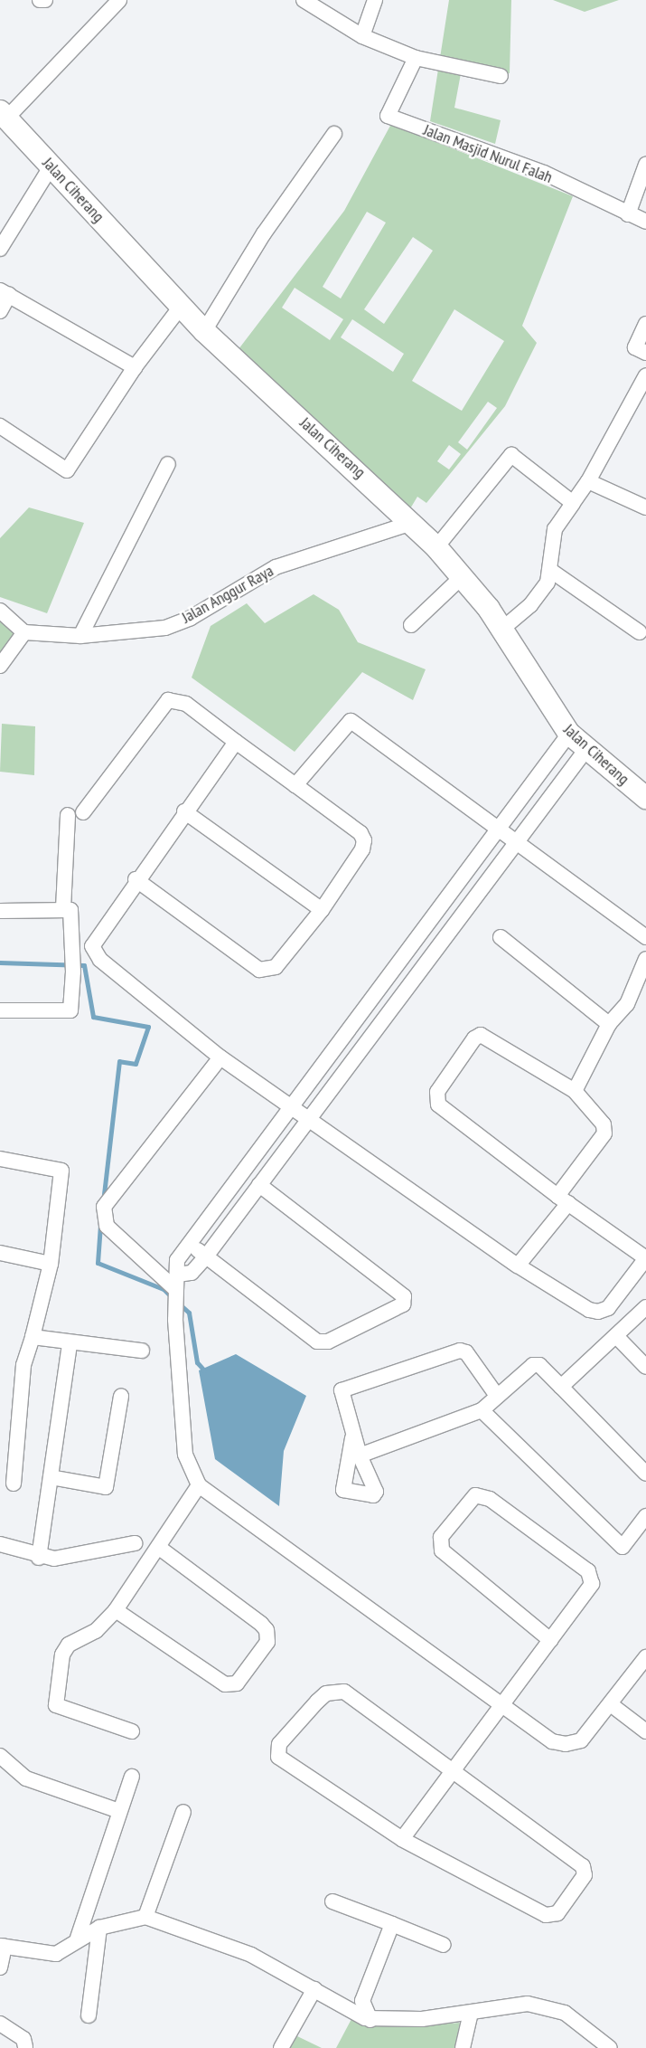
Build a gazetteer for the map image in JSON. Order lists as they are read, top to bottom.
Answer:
{
  "streets": {
    "street": ["Jalan Masjid Nurul Falah", "Jalan Ciherang", "Jalan Anggur Raya"]
  },
  "crossings": [
    ["Jalan Ciherang", "Jalan Anggur Raya"]
  ]
}
